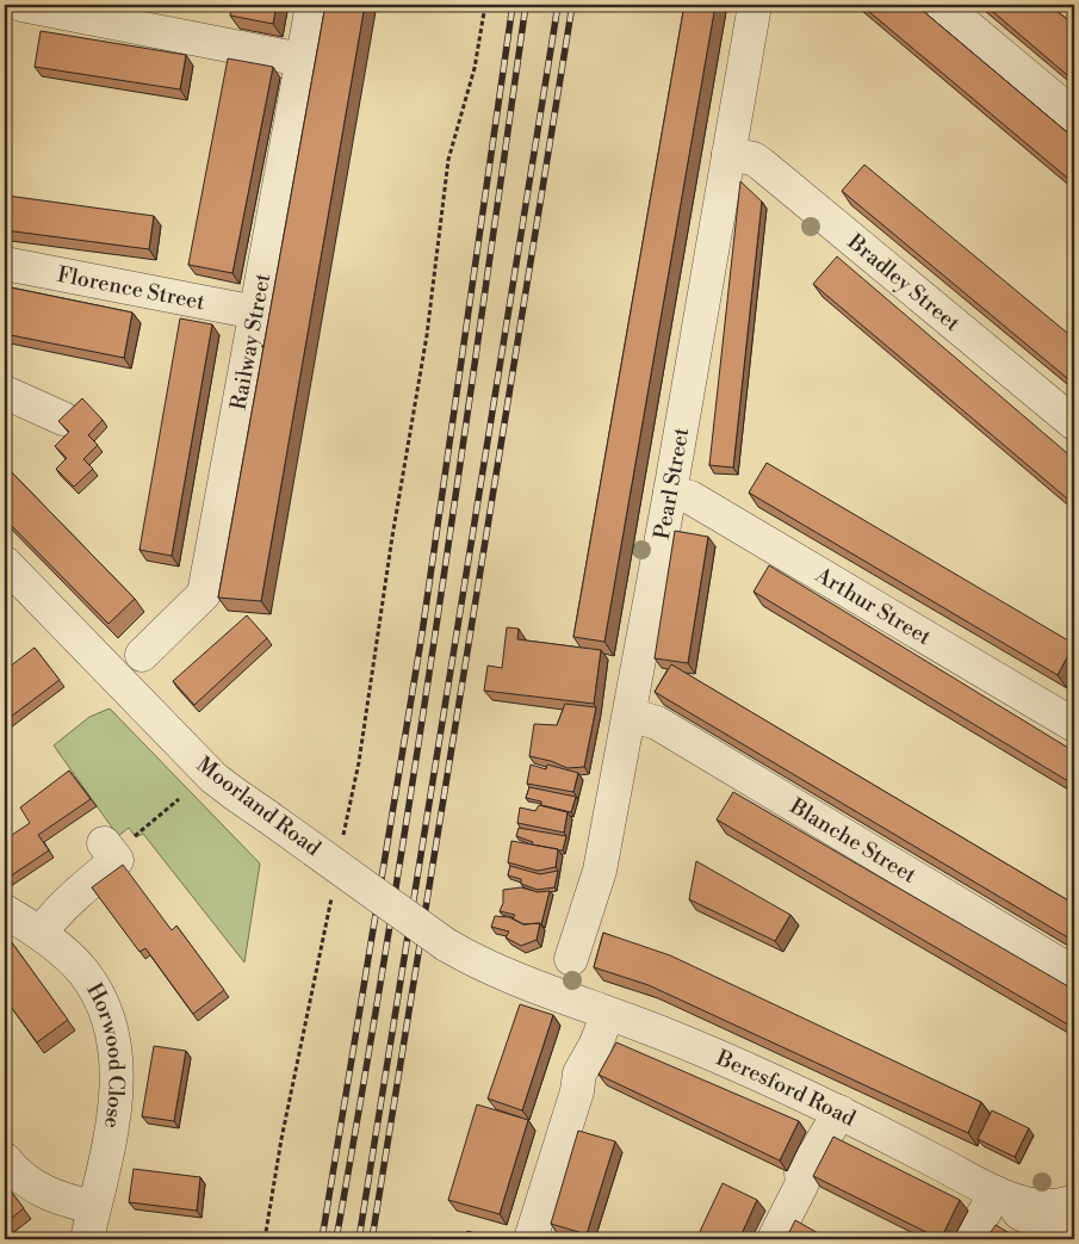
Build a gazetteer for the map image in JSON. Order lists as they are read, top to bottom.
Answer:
{
  "streets": {
    "street": [
      "Bradley Street",
      "Florence Street",
      "Railway Street",
      "Pearl Street",
      "Arthur Street",
      "Moorland Road",
      "Blanche Street",
      "Horwood Close",
      "Beresford Road"
    ]
  },
  "crossings": [
    ["Bradley Street", "Pearl Street"],
    ["Florence Street", "Railway Street"],
    ["Pearl Street", "Arthur Street"],
    ["Pearl Street", "Blanche Street"],
    ["Moorland Road", "Beresford Road"]
  ]
}
